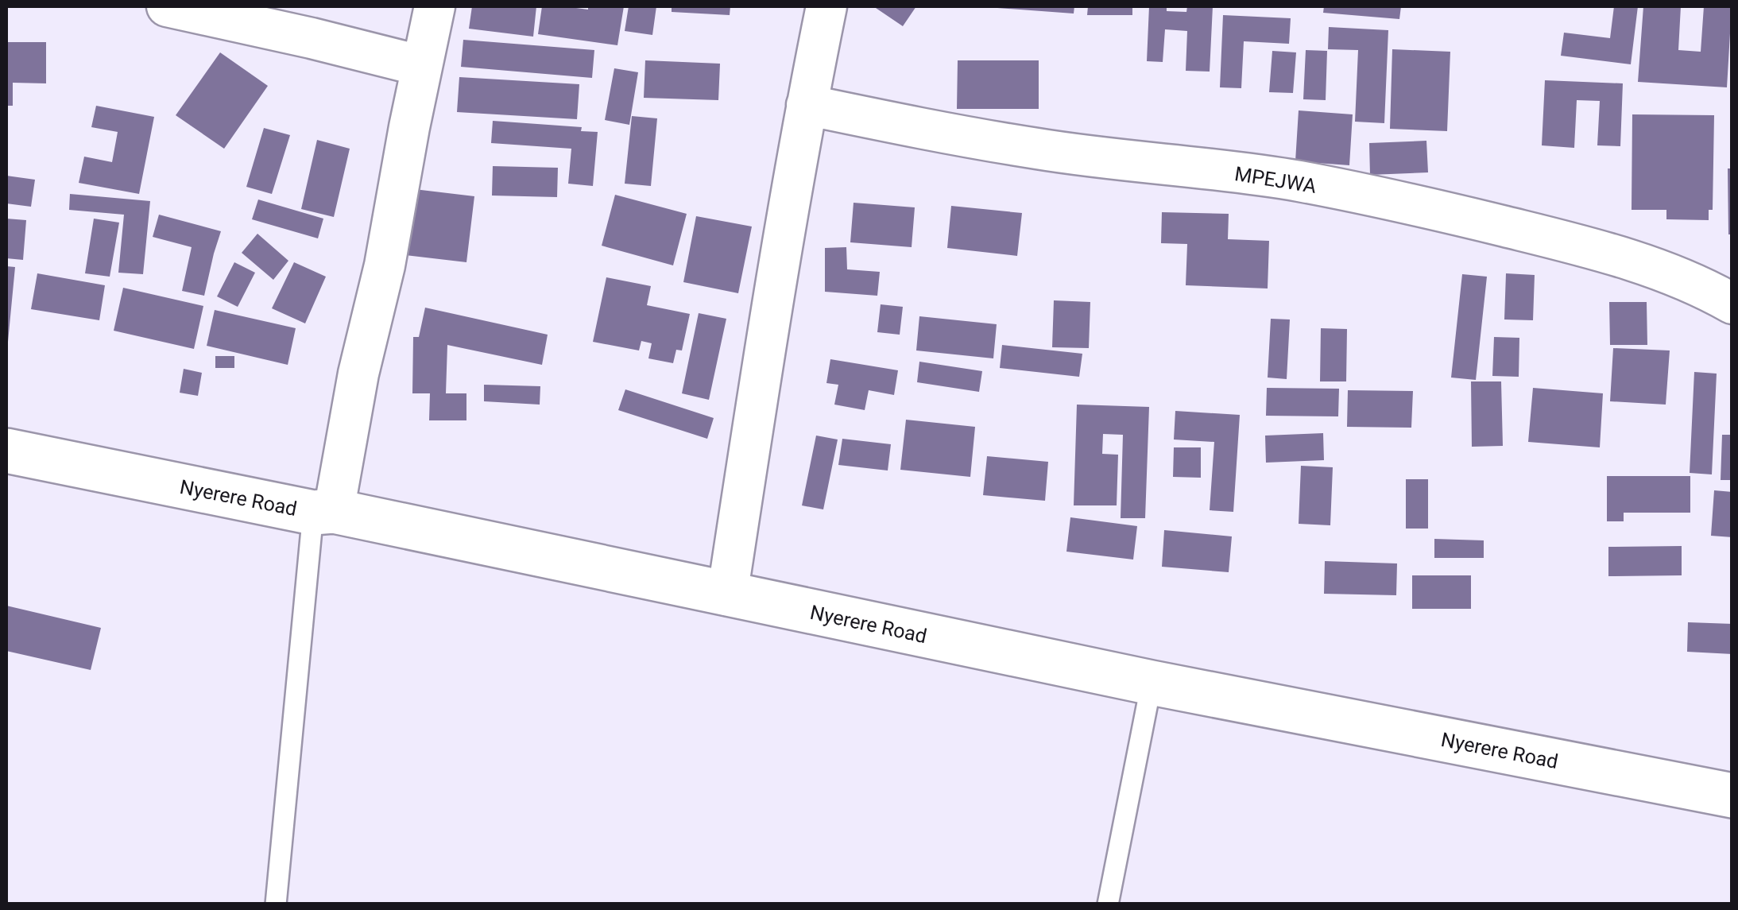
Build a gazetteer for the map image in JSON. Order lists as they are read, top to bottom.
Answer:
{
  "streets": {
    "highway": ["Nyerere Road"],
    "street": ["MPEJWA"]
  }
}
